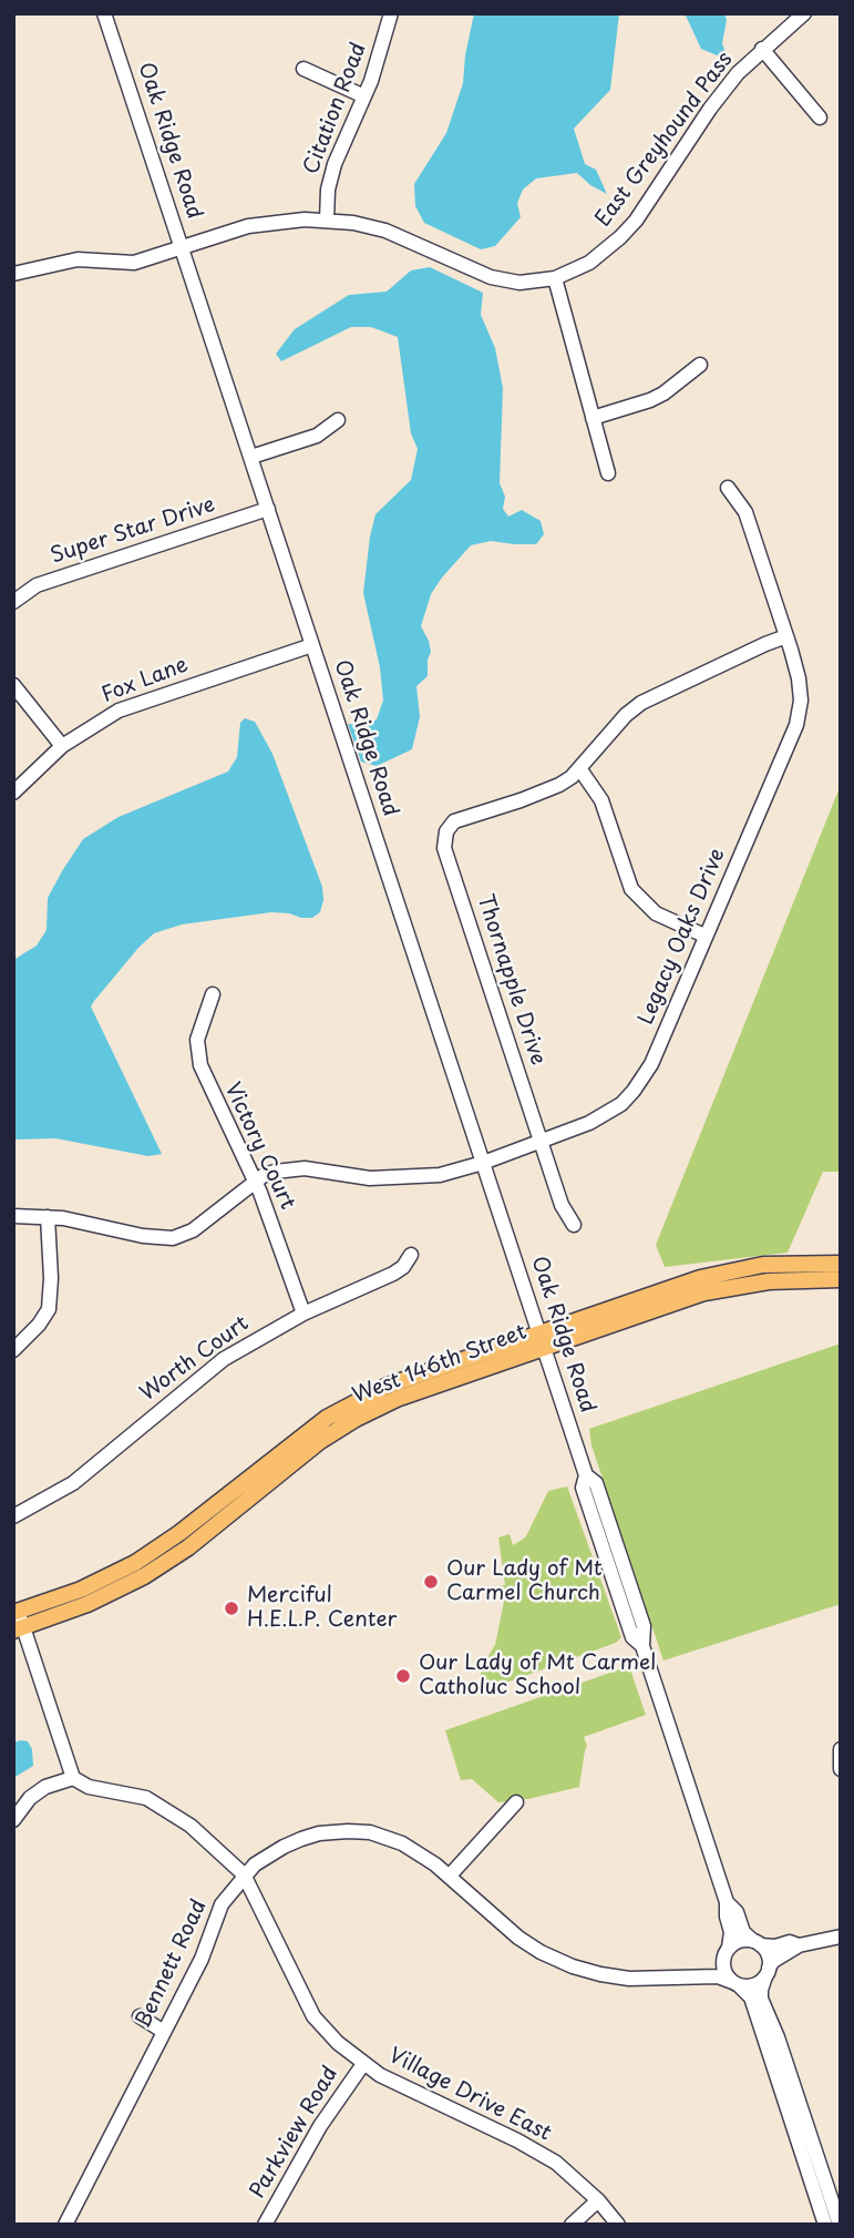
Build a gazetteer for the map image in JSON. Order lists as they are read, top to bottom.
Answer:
{
  "streets": {
    "main road": ["West 146th Street"],
    "street": [
      "Citation Road",
      "East Greyhound Pass",
      "Oak Ridge Road",
      "Super Star Drive",
      "Fox Lane",
      "Legacy Oaks Drive",
      "Thornapple Drive",
      "Victory Court",
      "Worth Court",
      "Bennett Road",
      "Village Drive East",
      "Parkview Road"
    ]
  },
  "crossings": [
    ["Citation Road", "East Greyhound Pass"],
    ["East Greyhound Pass", "Oak Ridge Road"],
    ["Oak Ridge Road", "Super Star Drive"],
    ["Oak Ridge Road", "Fox Lane"],
    ["Oak Ridge Road", "Legacy Oaks Drive"],
    ["Oak Ridge Road", "West 146th Street"],
    ["Oak Ridge Road", "Bennett Road"],
    ["Legacy Oaks Drive", "Thornapple Drive"],
    ["Legacy Oaks Drive", "Victory Court"],
    ["Victory Court", "Worth Court"],
    ["Bennett Road", "Village Drive East"],
    ["Village Drive East", "Parkview Road"]
  ],
  "places": ["Our Lady of Mt Carmel Church", "Merciful H.E.L.P. Center", "Our Lady of Mt Carmel Catholuc School"]
}
